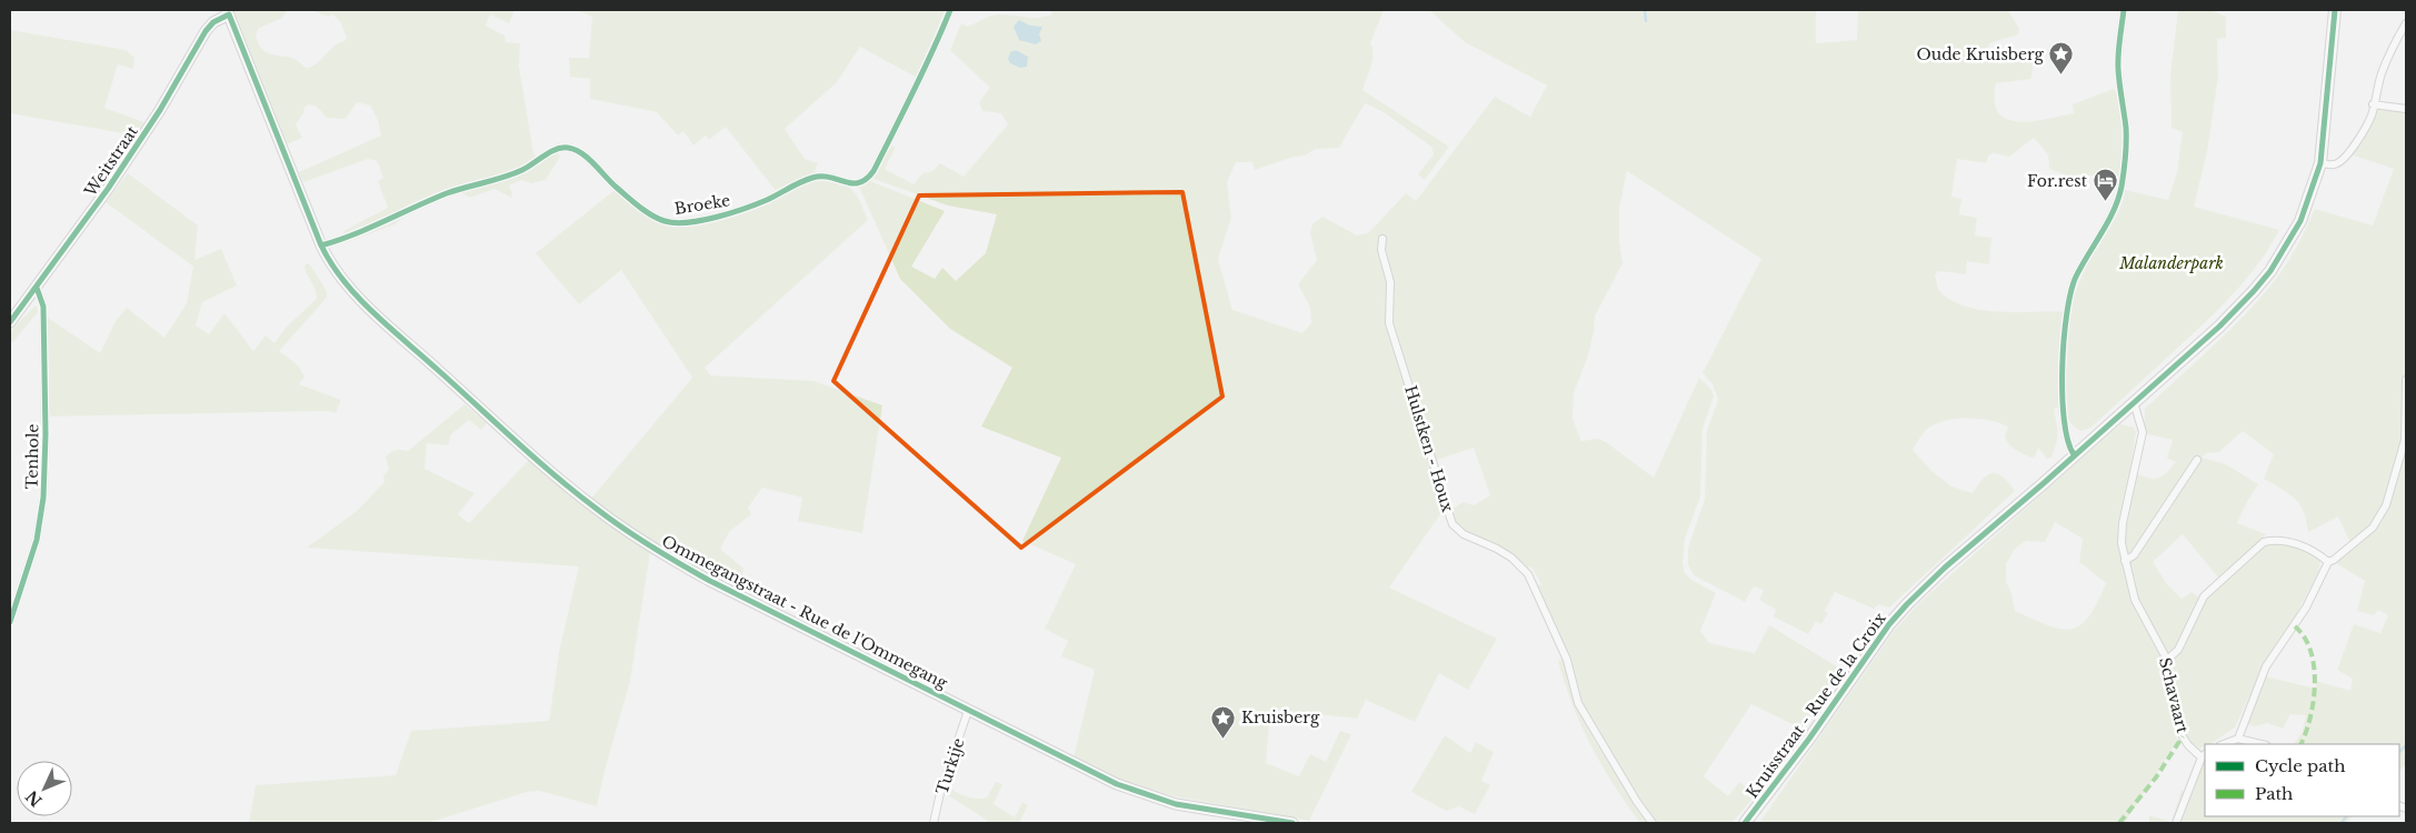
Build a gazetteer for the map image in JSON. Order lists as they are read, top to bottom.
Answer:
{
  "streets": {
    "main road": ["Weitstraat", "Ommegangstraat - Rue de l'Ommegang", "Kruisstraat - Rue de la Croix"],
    "street": [
      "Broeke",
      "Hulstken - Houx",
      "Tenhole",
      "Schavaart",
      "Turkije"
    ]
  },
  "crossings": [
    ["Weitstraat", "Tenhole"],
    ["Weitstraat", "Ommegangstraat - Rue de l'Ommegang"],
    ["Broeke", "Ommegangstraat - Rue de l'Ommegang"],
    ["Ommegangstraat - Rue de l'Ommegang", "Turkije"],
    ["Schavaart", "Kruisstraat - Rue de la Croix"]
  ],
  "parks": ["Malanderpark"],
  "places": {
    "place": ["Oude Kruisberg", "Kruisberg"],
    "hotel": ["For.rest"]
  },
  "legend": ["Cycle path", "Path"],
  "north": "bottom left"
}
